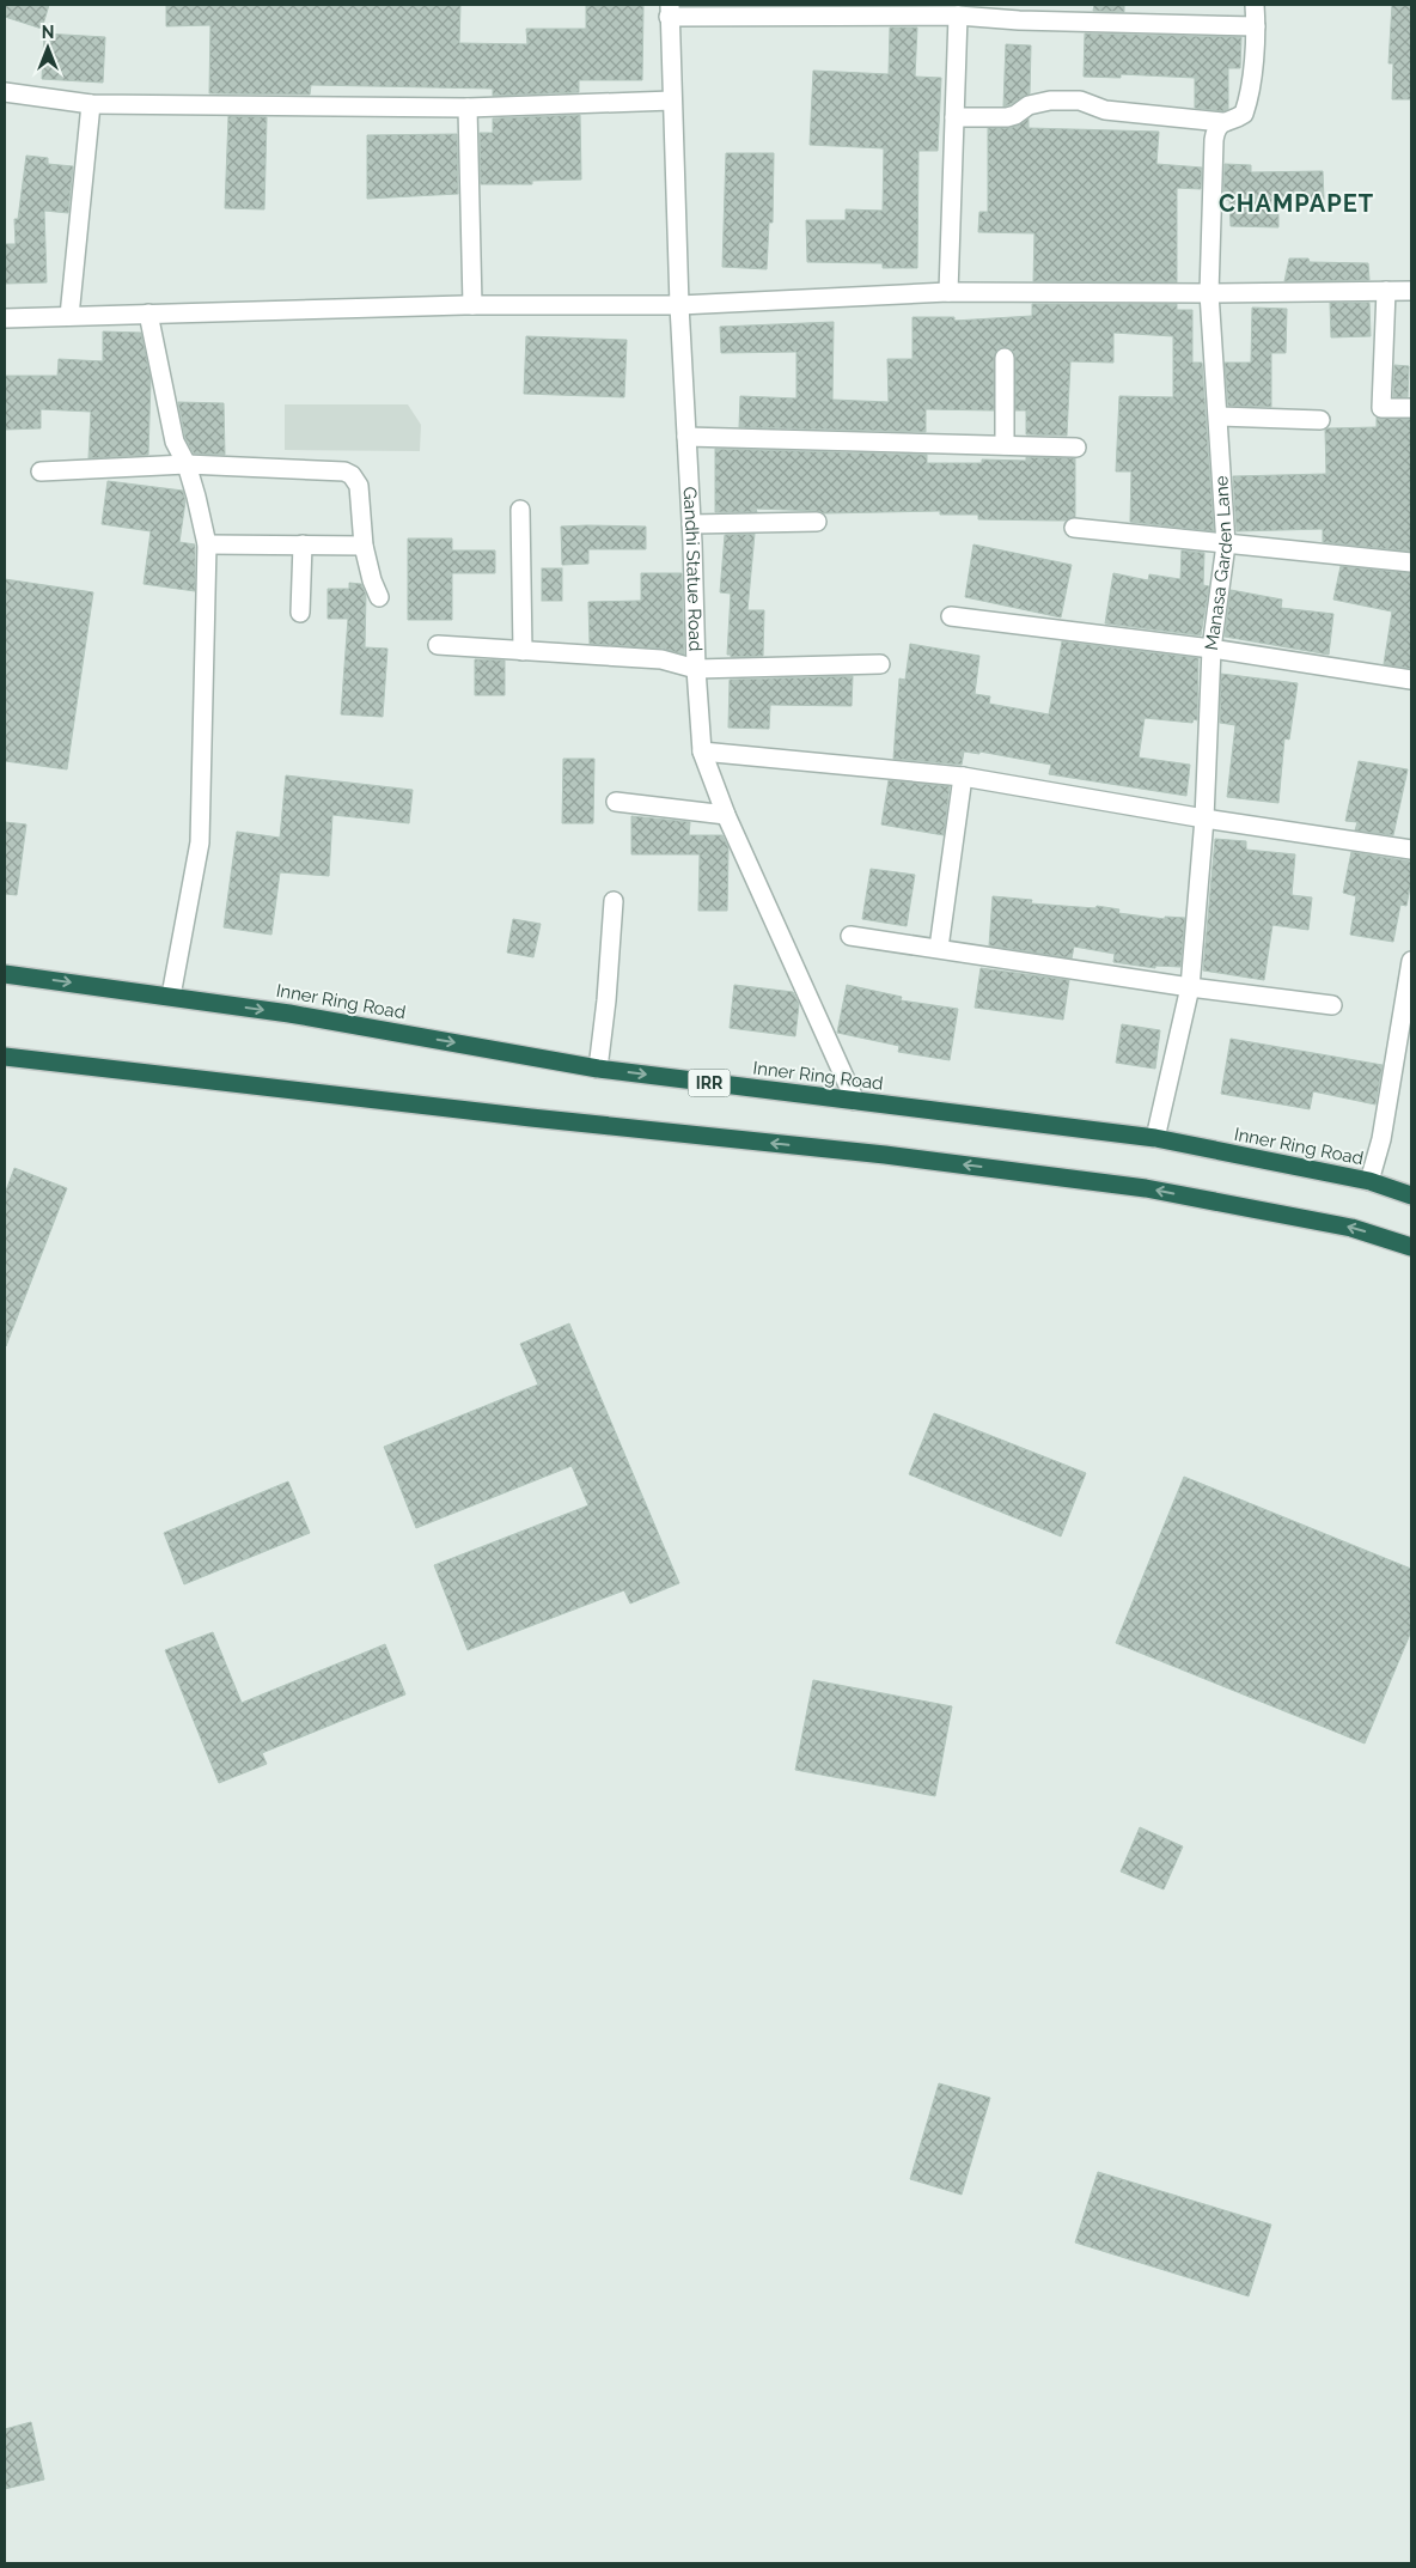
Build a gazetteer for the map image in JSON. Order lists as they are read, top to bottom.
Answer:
{
  "streets": {
    "highway": ["Inner Ring Road", "IRR"],
    "street": ["Manasa Garden Lane", "Gandhi Statue Road"]
  },
  "crossings": [
    ["Manasa Garden Lane", "Inner Ring Road"],
    ["Gandhi Statue Road", "Inner Ring Road"]
  ],
  "districts": ["CHAMPAPET"],
  "north": "top"
}
